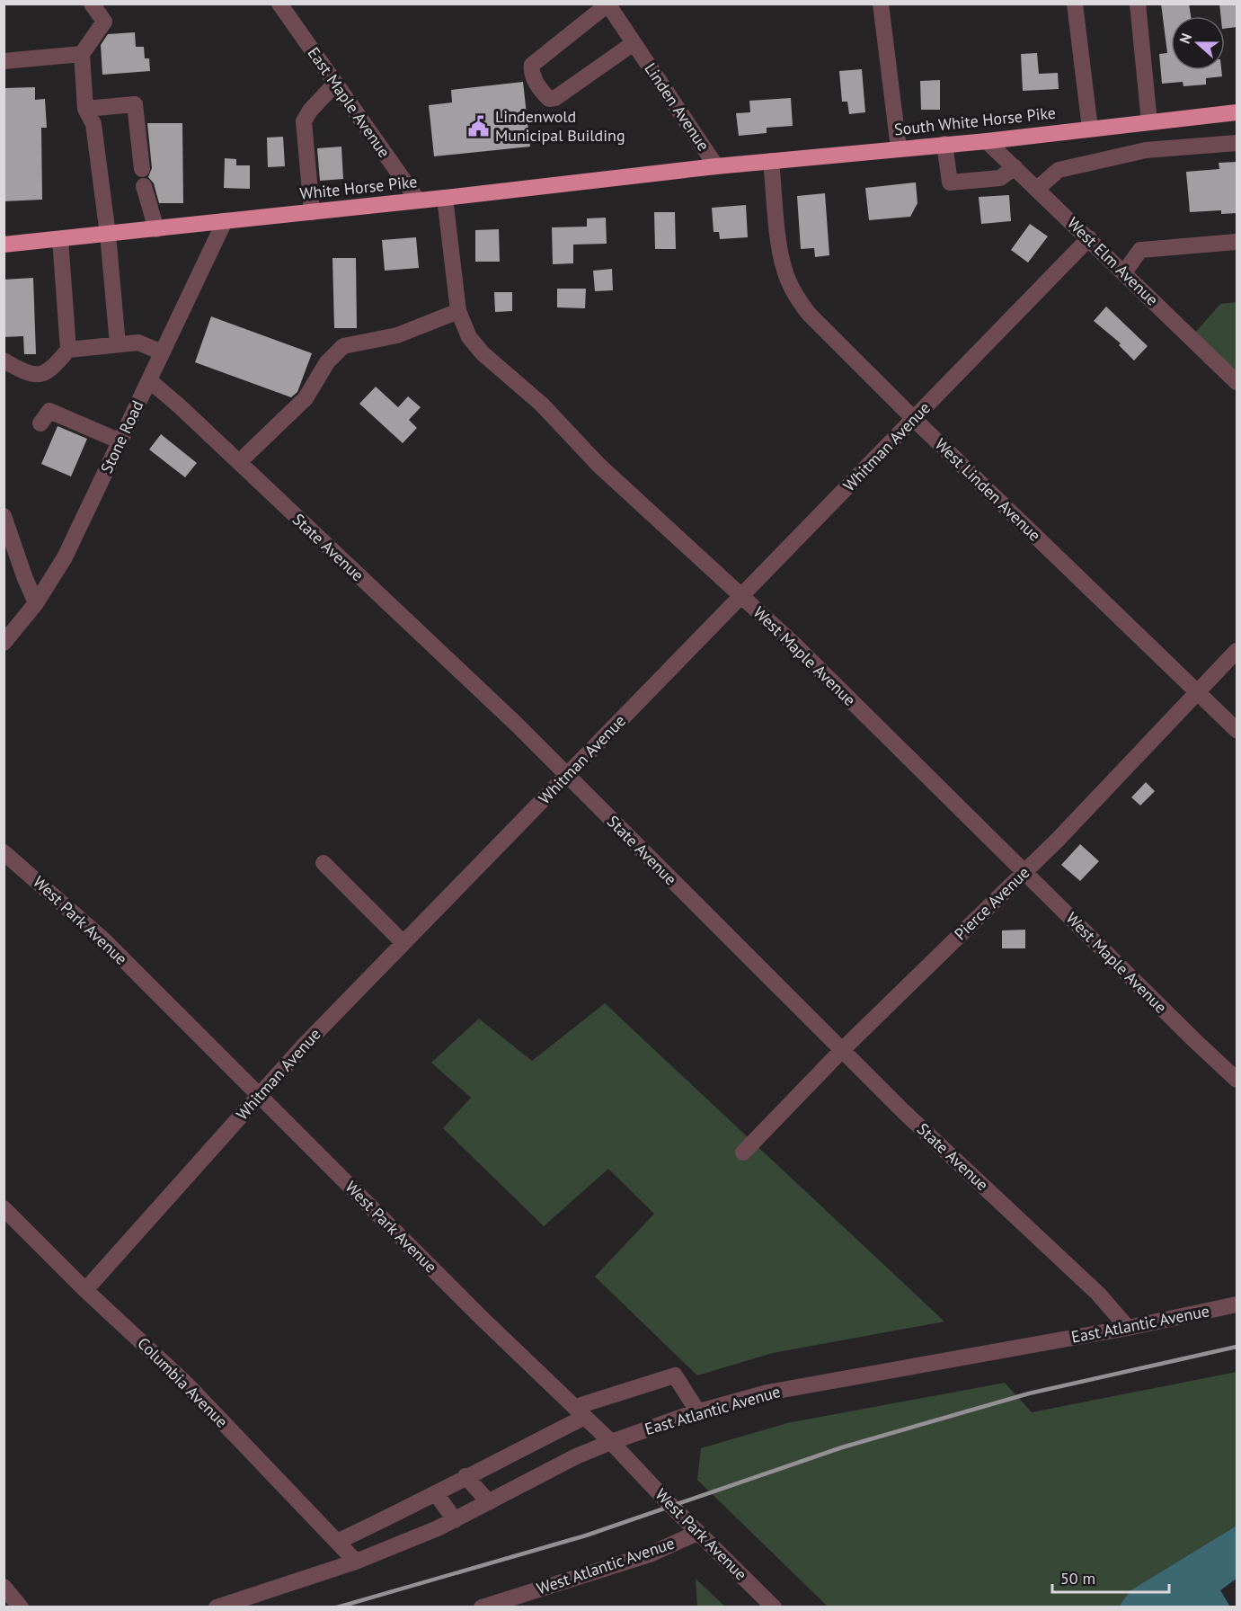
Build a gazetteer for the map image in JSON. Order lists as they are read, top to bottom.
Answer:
{
  "streets": {
    "highway": ["South White Horse Pike", "White Horse Pike"],
    "street": [
      "East Maple Avenue",
      "Linden Avenue",
      "West Elm Avenue",
      "Stone Road",
      "Whitman Avenue",
      "West Linden Avenue",
      "State Avenue",
      "West Maple Avenue",
      "Pierce Avenue",
      "West Park Avenue",
      "East Atlantic Avenue",
      "Columbia Avenue",
      "West Atlantic Avenue"
    ]
  },
  "crossings": [
    ["East Maple Avenue", "White Horse Pike"],
    ["Linden Avenue", "South White Horse Pike"],
    ["Linden Avenue", "White Horse Pike"],
    ["South White Horse Pike", "White Horse Pike"],
    ["South White Horse Pike", "West Elm Avenue"],
    ["South White Horse Pike", "West Linden Avenue"],
    ["White Horse Pike", "Stone Road"],
    ["White Horse Pike", "West Maple Avenue"],
    ["West Elm Avenue", "Whitman Avenue"],
    ["Stone Road", "State Avenue"],
    ["Whitman Avenue", "West Linden Avenue"],
    ["Whitman Avenue", "State Avenue"],
    ["Whitman Avenue", "West Maple Avenue"],
    ["Whitman Avenue", "West Park Avenue"],
    ["Whitman Avenue", "Columbia Avenue"],
    ["West Linden Avenue", "Pierce Avenue"],
    ["State Avenue", "Pierce Avenue"],
    ["State Avenue", "East Atlantic Avenue"],
    ["West Maple Avenue", "Pierce Avenue"],
    ["West Park Avenue", "East Atlantic Avenue"],
    ["West Park Avenue", "West Atlantic Avenue"],
    ["East Atlantic Avenue", "Columbia Avenue"]
  ],
  "places": {
    "public building": ["Lindenwold Municipal Building"]
  },
  "scale_bar": "50 m",
  "north": "left"
}
